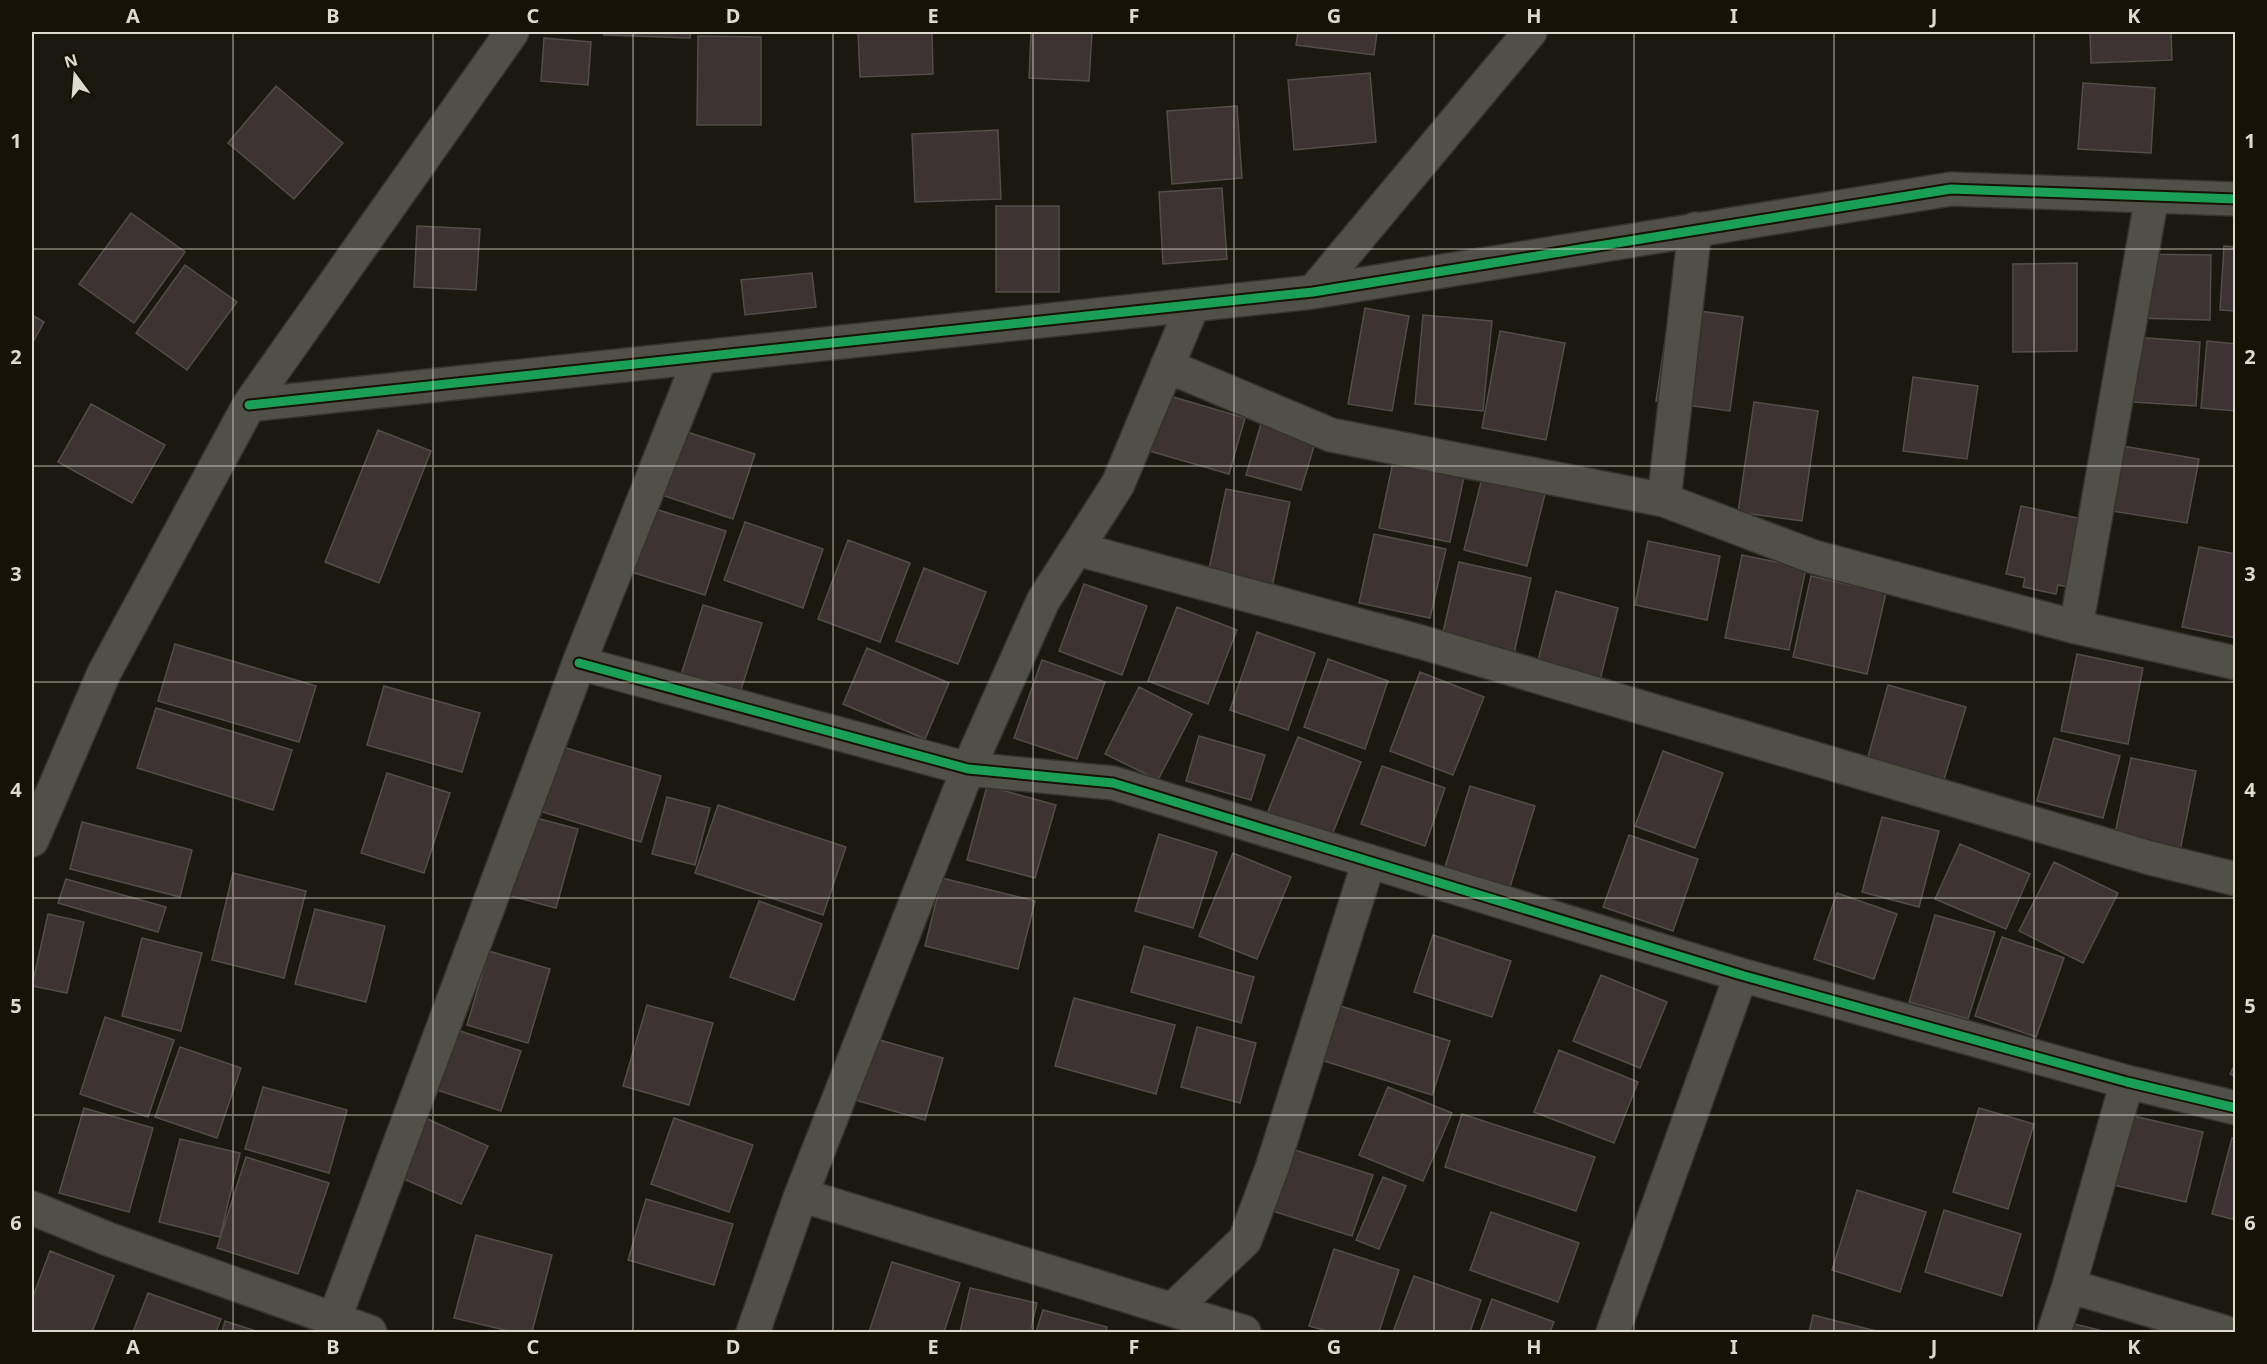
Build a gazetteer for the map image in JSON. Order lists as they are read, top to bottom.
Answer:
{
  "north": "top",
  "grid": {
    "columns": [
      "A",
      "B",
      "C",
      "D",
      "E",
      "F",
      "G",
      "H",
      "I",
      "J",
      "K"
    ],
    "rows": [
      "1",
      "2",
      "3",
      "4",
      "5",
      "6"
    ]
  }
}
